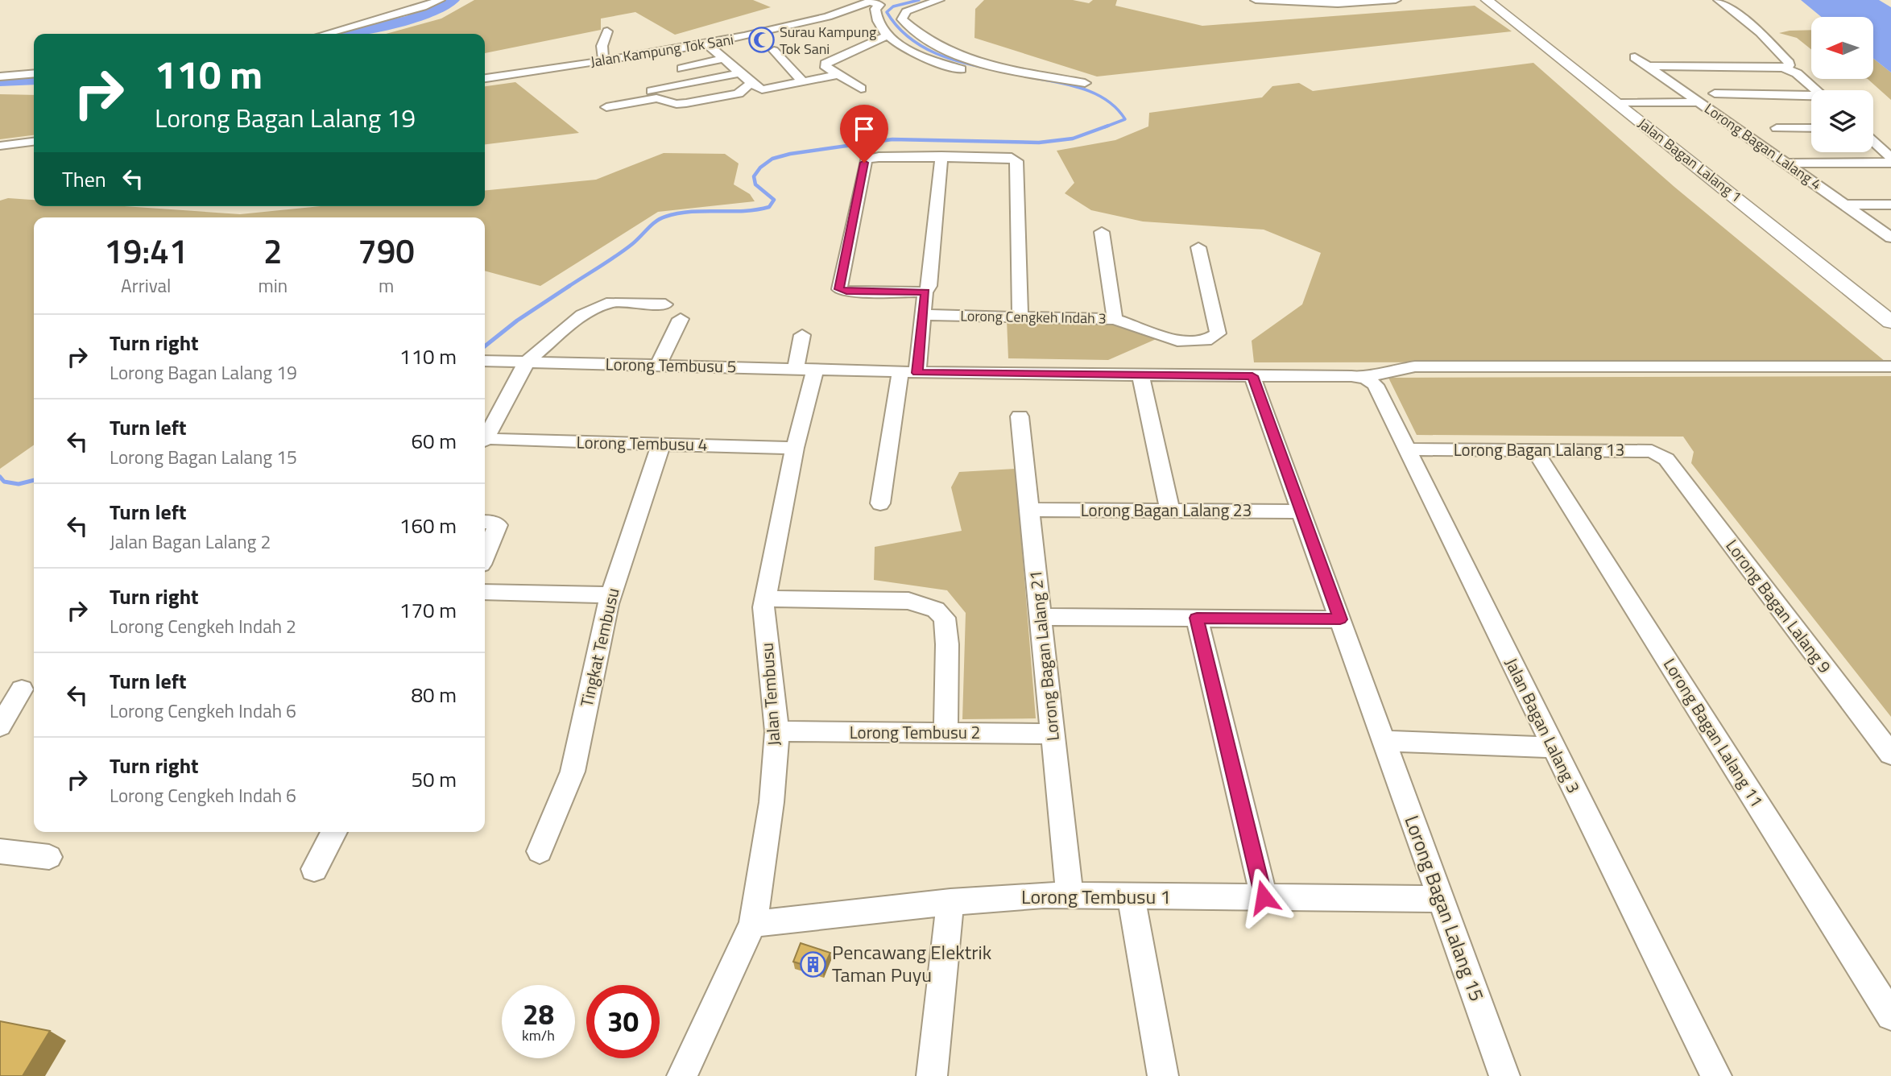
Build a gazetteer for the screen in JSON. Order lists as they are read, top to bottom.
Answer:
{
  "streets": {
    "main road": ["Jalan Bagan Lalang 1"],
    "street": [
      "Jalan Kampung Tok Sani",
      "Lorong Bagan Lalang 4",
      "Lorong Cengkeh Indah 3",
      "Lorong Tembusu 5",
      "Lorong Tembusu 4",
      "Lorong Bagan Lalang 13",
      "Lorong Bagan Lalang 23",
      "Lorong Bagan Lalang 9",
      "Tingkat Tembusu",
      "Lorong Bagan Lalang 21",
      "Jalan Tembusu",
      "Jalan Bagan Lalang 3",
      "Lorong Tembusu 2",
      "Lorong Bagan Lalang 11",
      "Lorong Tembusu 1",
      "Lorong Bagan Lalang 15"
    ]
  },
  "crossings": [
    ["Lorong Tembusu 5", "Jalan Tembusu"],
    ["Lorong Tembusu 5", "Jalan Bagan Lalang 3"],
    ["Lorong Tembusu 5", "Lorong Bagan Lalang 15"],
    ["Lorong Tembusu 4", "Tingkat Tembusu"],
    ["Lorong Tembusu 4", "Jalan Tembusu"],
    ["Lorong Bagan Lalang 13", "Lorong Bagan Lalang 9"],
    ["Lorong Bagan Lalang 13", "Jalan Bagan Lalang 3"],
    ["Lorong Bagan Lalang 13", "Lorong Bagan Lalang 11"],
    ["Lorong Bagan Lalang 23", "Lorong Bagan Lalang 21"],
    ["Lorong Bagan Lalang 23", "Lorong Bagan Lalang 15"],
    ["Lorong Bagan Lalang 21", "Lorong Tembusu 2"],
    ["Lorong Bagan Lalang 21", "Lorong Tembusu 1"],
    ["Jalan Tembusu", "Lorong Tembusu 2"],
    ["Jalan Tembusu", "Lorong Tembusu 1"],
    ["Lorong Tembusu 1", "Lorong Bagan Lalang 15"]
  ],
  "places": {
    "mosque": ["Surau Kampung Tok Sani"],
    "building": ["Pencawang Elektrik Taman Puyu"]
  },
  "north": "left",
  "page": {
    "turn": ["110 m", "Lorong Bagan Lalang 19"],
    "then": "Then",
    "eta": [
      "19:41",
      "Arrival",
      "2",
      "min",
      "790",
      "m"
    ],
    "list": [
      {
        "name": "Turn right",
        "note": "Lorong Bagan Lalang 19",
        "value": "110 m"
      },
      {
        "name": "Turn left",
        "note": "Lorong Bagan Lalang 15",
        "value": "60 m"
      },
      {
        "name": "Turn left",
        "note": "Jalan Bagan Lalang 2",
        "value": "160 m"
      },
      {
        "name": "Turn right",
        "note": "Lorong Cengkeh Indah 2",
        "value": "170 m"
      },
      {
        "name": "Turn left",
        "note": "Lorong Cengkeh Indah 6",
        "value": "80 m"
      },
      {
        "name": "Turn right",
        "note": "Lorong Cengkeh Indah 6",
        "value": "50 m"
      }
    ],
    "speed": "28 km/h",
    "limit": "30"
  }
}
